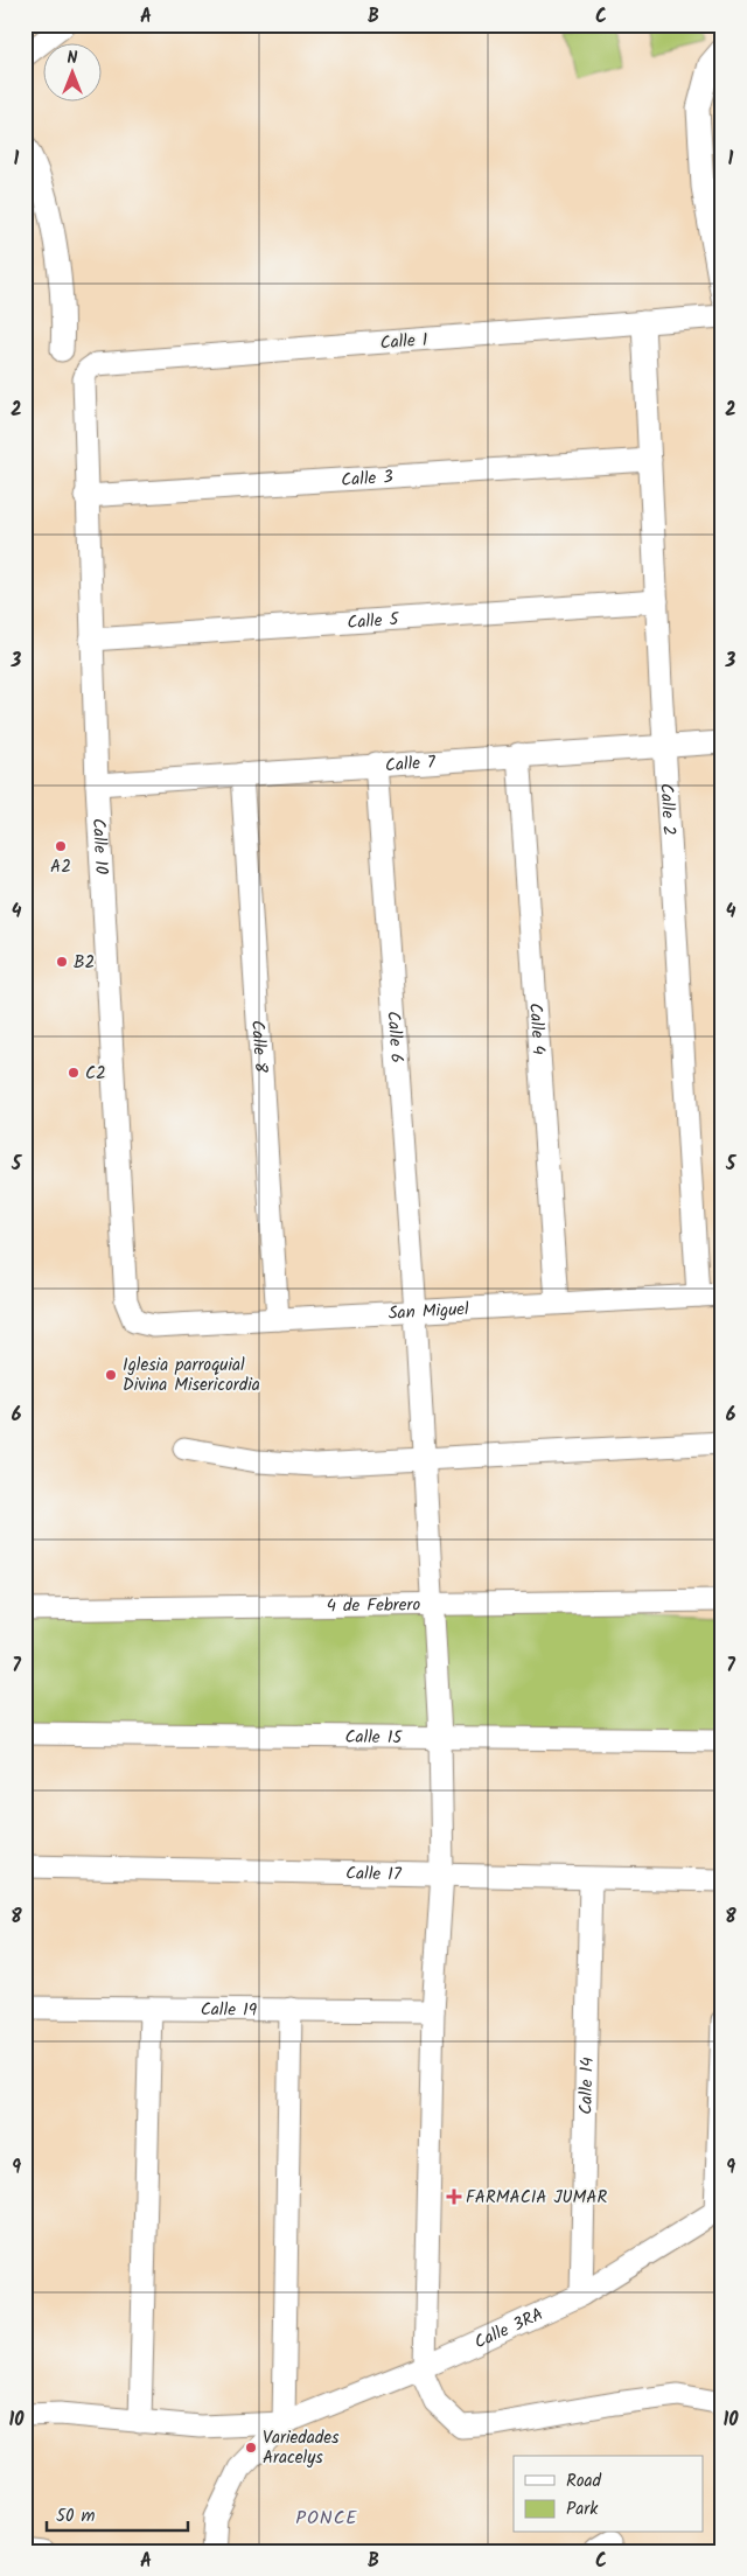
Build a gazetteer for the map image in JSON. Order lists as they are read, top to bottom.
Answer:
{
  "streets": {
    "street": [
      "Calle 1",
      "Calle 3",
      "Calle 5",
      "Calle 7",
      "Calle 2",
      "Calle 10",
      "Calle 4",
      "Calle 6",
      "Calle 8",
      "San Miguel",
      "4 de Febrero",
      "Calle 15",
      "Calle 17",
      "Calle 19",
      "Calle 14",
      "Calle 3RA"
    ]
  },
  "crossings": [
    ["Calle 1", "Calle 2"],
    ["Calle 1", "Calle 10"],
    ["Calle 3", "Calle 2"],
    ["Calle 3", "Calle 10"],
    ["Calle 5", "Calle 2"],
    ["Calle 5", "Calle 10"],
    ["Calle 7", "Calle 2"],
    ["Calle 7", "Calle 10"],
    ["Calle 7", "Calle 4"],
    ["Calle 7", "Calle 6"],
    ["Calle 7", "Calle 8"],
    ["Calle 2", "San Miguel"],
    ["Calle 10", "San Miguel"],
    ["Calle 4", "San Miguel"],
    ["Calle 6", "San Miguel"],
    ["Calle 6", "4 de Febrero"],
    ["Calle 6", "Calle 15"],
    ["Calle 6", "Calle 17"],
    ["Calle 6", "Calle 19"],
    ["Calle 6", "Calle 3RA"],
    ["Calle 8", "San Miguel"],
    ["Calle 17", "Calle 14"],
    ["Calle 14", "Calle 3RA"]
  ],
  "districts": ["PONCE"],
  "places": {
    "other": [
      "A2",
      "B2",
      "C2",
      "Iglesia parroquial Divina Misericordia",
      "Variedades Aracelys"
    ],
    "health": ["FARMACIA JUMAR"]
  },
  "legend": ["Road", "Park"],
  "scale_bar": "50 m",
  "north": "top",
  "grid": {
    "columns": ["A", "B", "C"],
    "rows": [
      "1",
      "2",
      "3",
      "4",
      "5",
      "6",
      "7",
      "8",
      "9",
      "10"
    ]
  }
}
